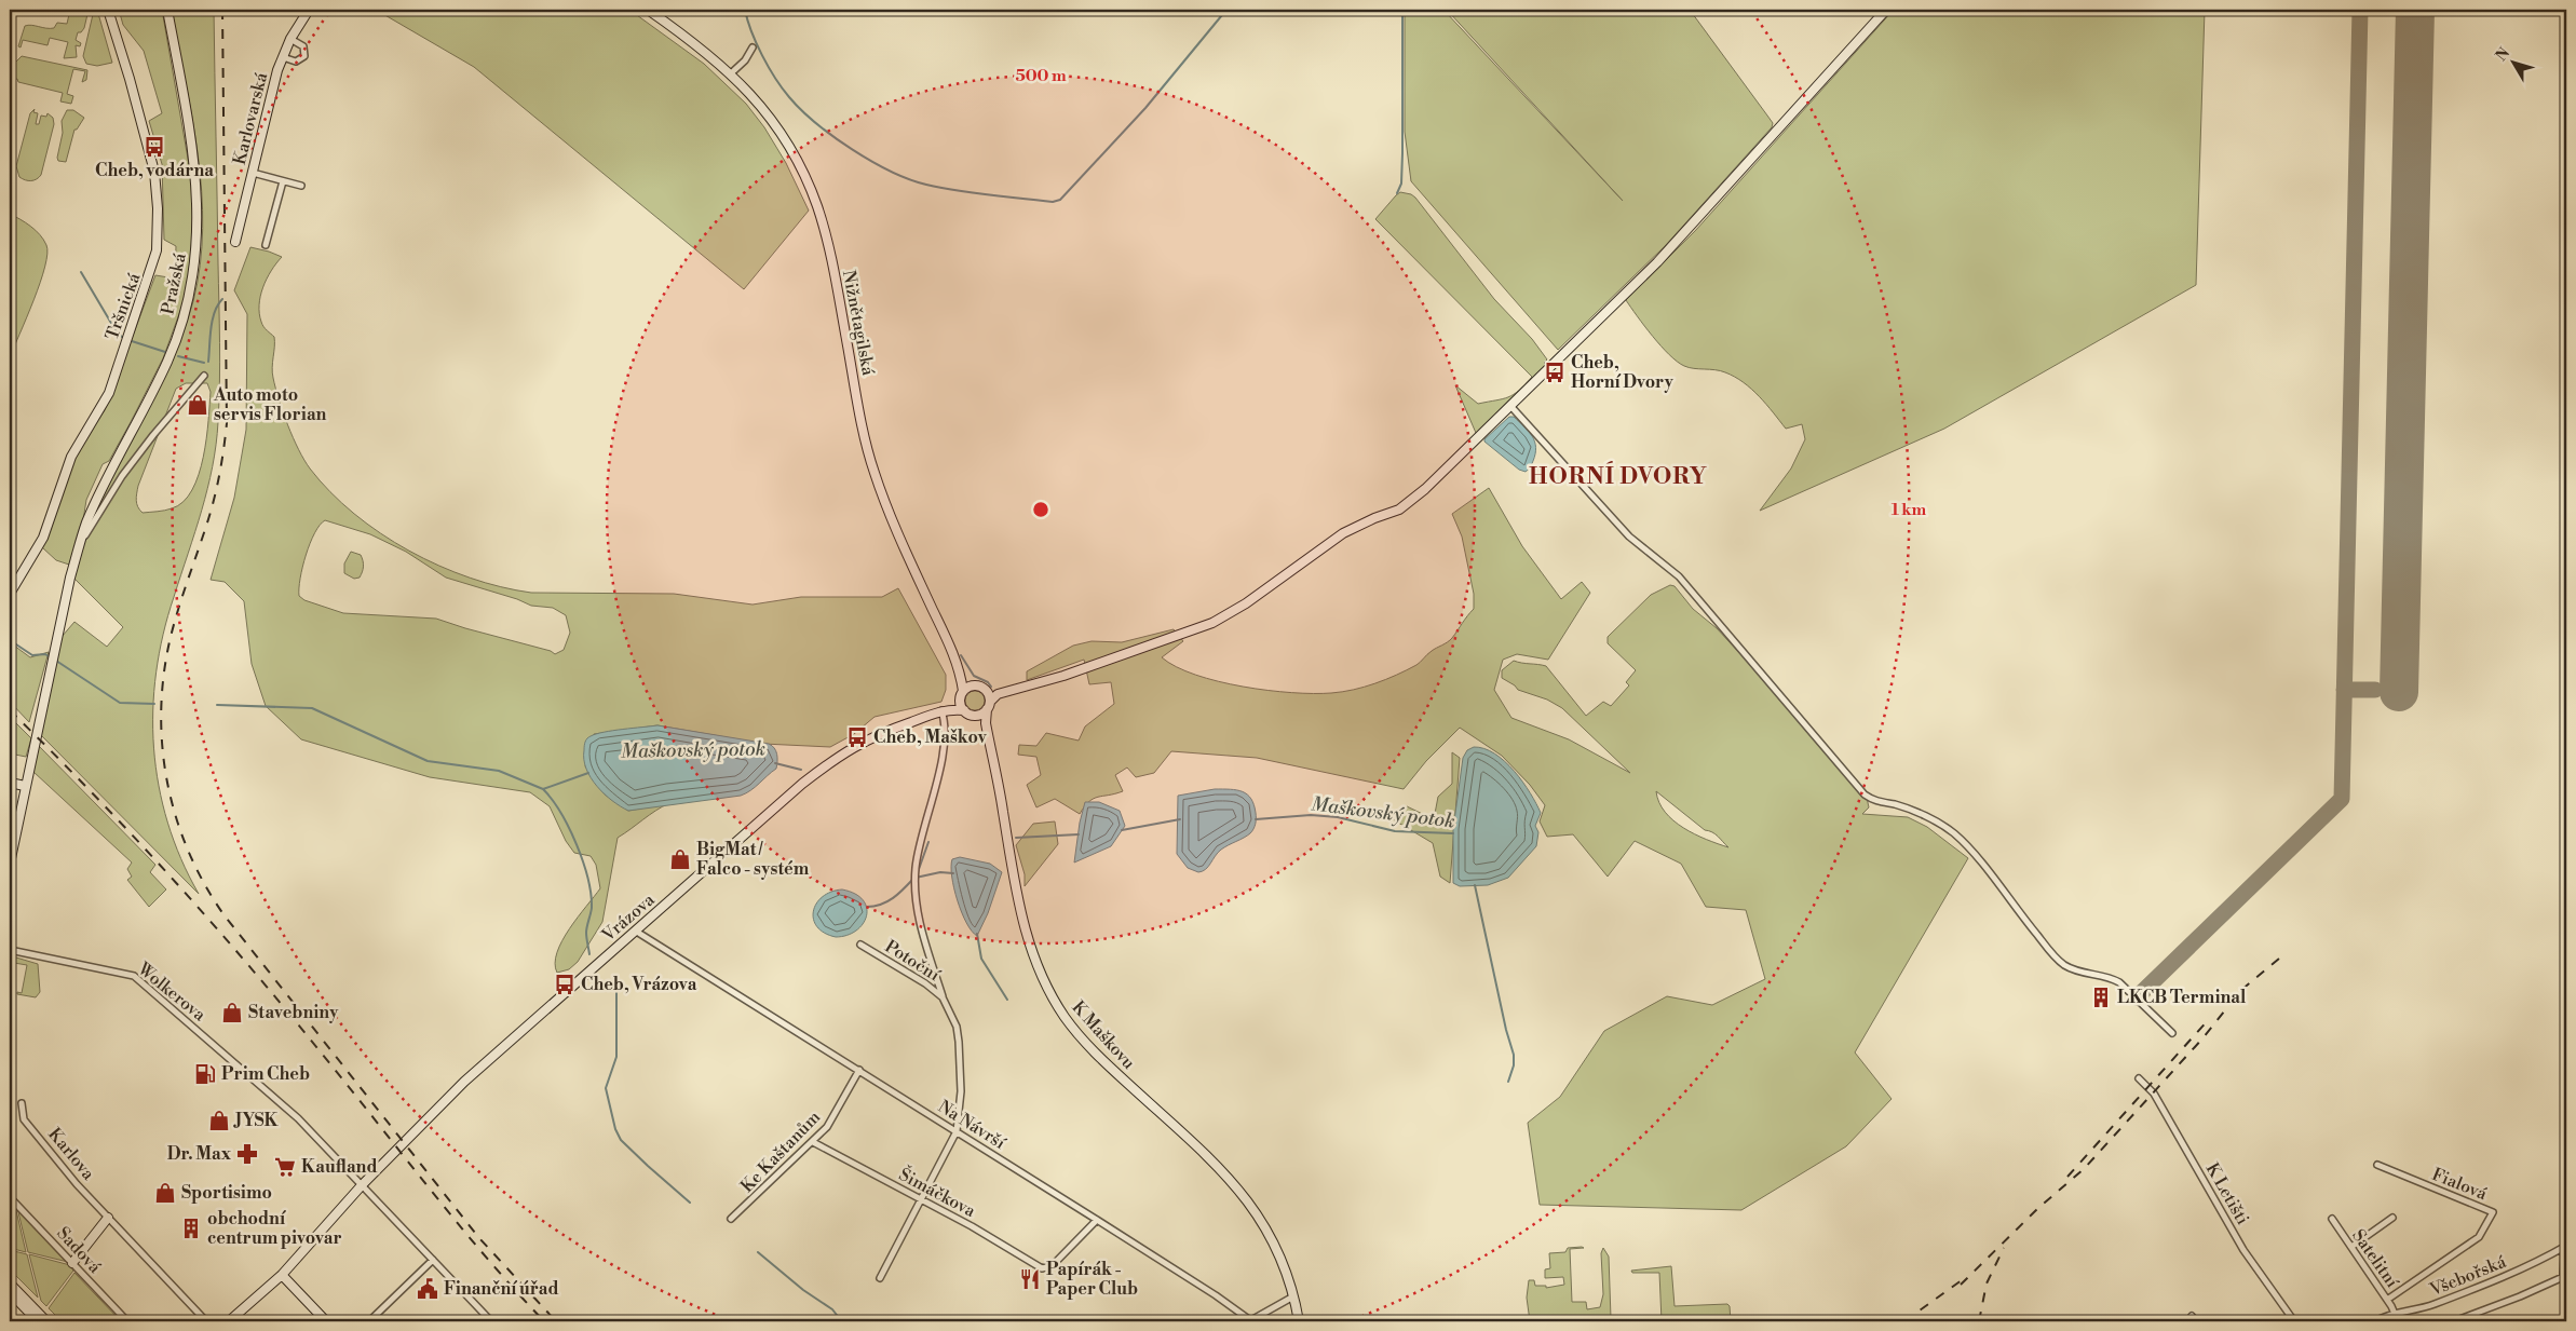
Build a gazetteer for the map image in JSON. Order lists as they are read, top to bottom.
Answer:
{
  "streets": {
    "street": [
      "Karlovarská",
      "Pražská",
      "Tršnická",
      "Nižnětagilská",
      "Vrázova",
      "Potoční",
      "Wolkerova",
      "K Maškovu",
      "Na Návrší",
      "Ke Kaštanům",
      "Karlova",
      "Fialová",
      "Šimáčkova",
      "K Letišti",
      "Sadová",
      "Satelitní",
      "Všebořská"
    ]
  },
  "crossings": [
    ["Nižnětagilská", "Vrázova"],
    ["Nižnětagilská", "K Maškovu"],
    ["Vrázova", "Wolkerova"],
    ["Vrázova", "K Maškovu"],
    ["Vrázova", "Na Návrší"],
    ["Potoční", "Na Návrší"],
    ["K Maškovu", "Na Návrší"],
    ["Na Návrší", "Ke Kaštanům"],
    ["Na Návrší", "Šimáčkova"],
    ["Ke Kaštanům", "Šimáčkova"],
    ["Fialová", "Satelitní"],
    ["Satelitní", "Všebořská"]
  ],
  "districts": ["HORNÍ DVORY"],
  "water": ["Maškovský potok"],
  "places": {
    "bus stop": [
      "Cheb, vodárna",
      "Cheb, Horní Dvory",
      "Cheb, Maškov",
      "Cheb, Vrázova"
    ],
    "shop": [
      "Auto moto servis Florian",
      "BigMat / Falco - systém",
      "Stavebniny",
      "JYSK",
      "Sportisimo"
    ],
    "building": ["LKCB Terminal", "obchodní centrum pivovar"],
    "fuel station": ["Prim Cheb"],
    "pharmacy": ["Dr. Max"],
    "supermarket": ["Kaufland"],
    "restaurant": ["Papírák - Paper Club"],
    "public building": ["Finanční úřad"]
  },
  "north": "top left",
  "rings": ["500 m", "1 km"]
}
